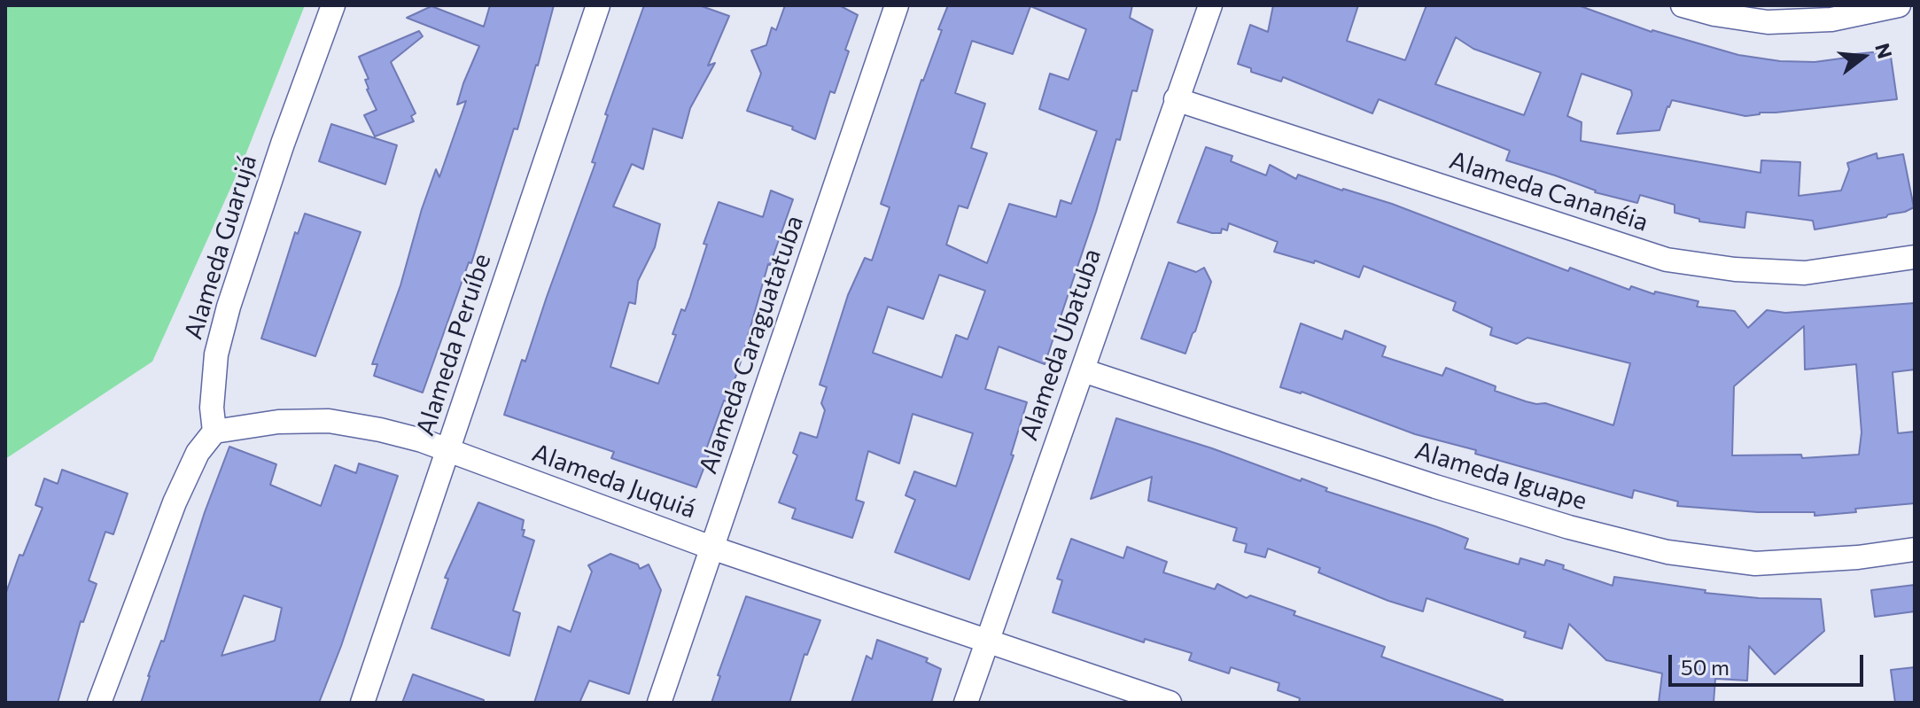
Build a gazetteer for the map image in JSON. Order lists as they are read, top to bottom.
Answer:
{
  "streets": {
    "street": [
      "Alameda Cananéia",
      "Alameda Guarujá",
      "Alameda Peruíbe",
      "Alameda Caraguatatuba",
      "Alameda Ubatuba",
      "Alameda Iguape",
      "Alameda Juquiá"
    ]
  },
  "crossings": [
    ["Alameda Cananéia", "Alameda Ubatuba"],
    ["Alameda Guarujá", "Alameda Juquiá"],
    ["Alameda Peruíbe", "Alameda Juquiá"],
    ["Alameda Caraguatatuba", "Alameda Juquiá"],
    ["Alameda Ubatuba", "Alameda Iguape"],
    ["Alameda Ubatuba", "Alameda Juquiá"]
  ],
  "scale_bar": "50 m",
  "north": "right"
}
